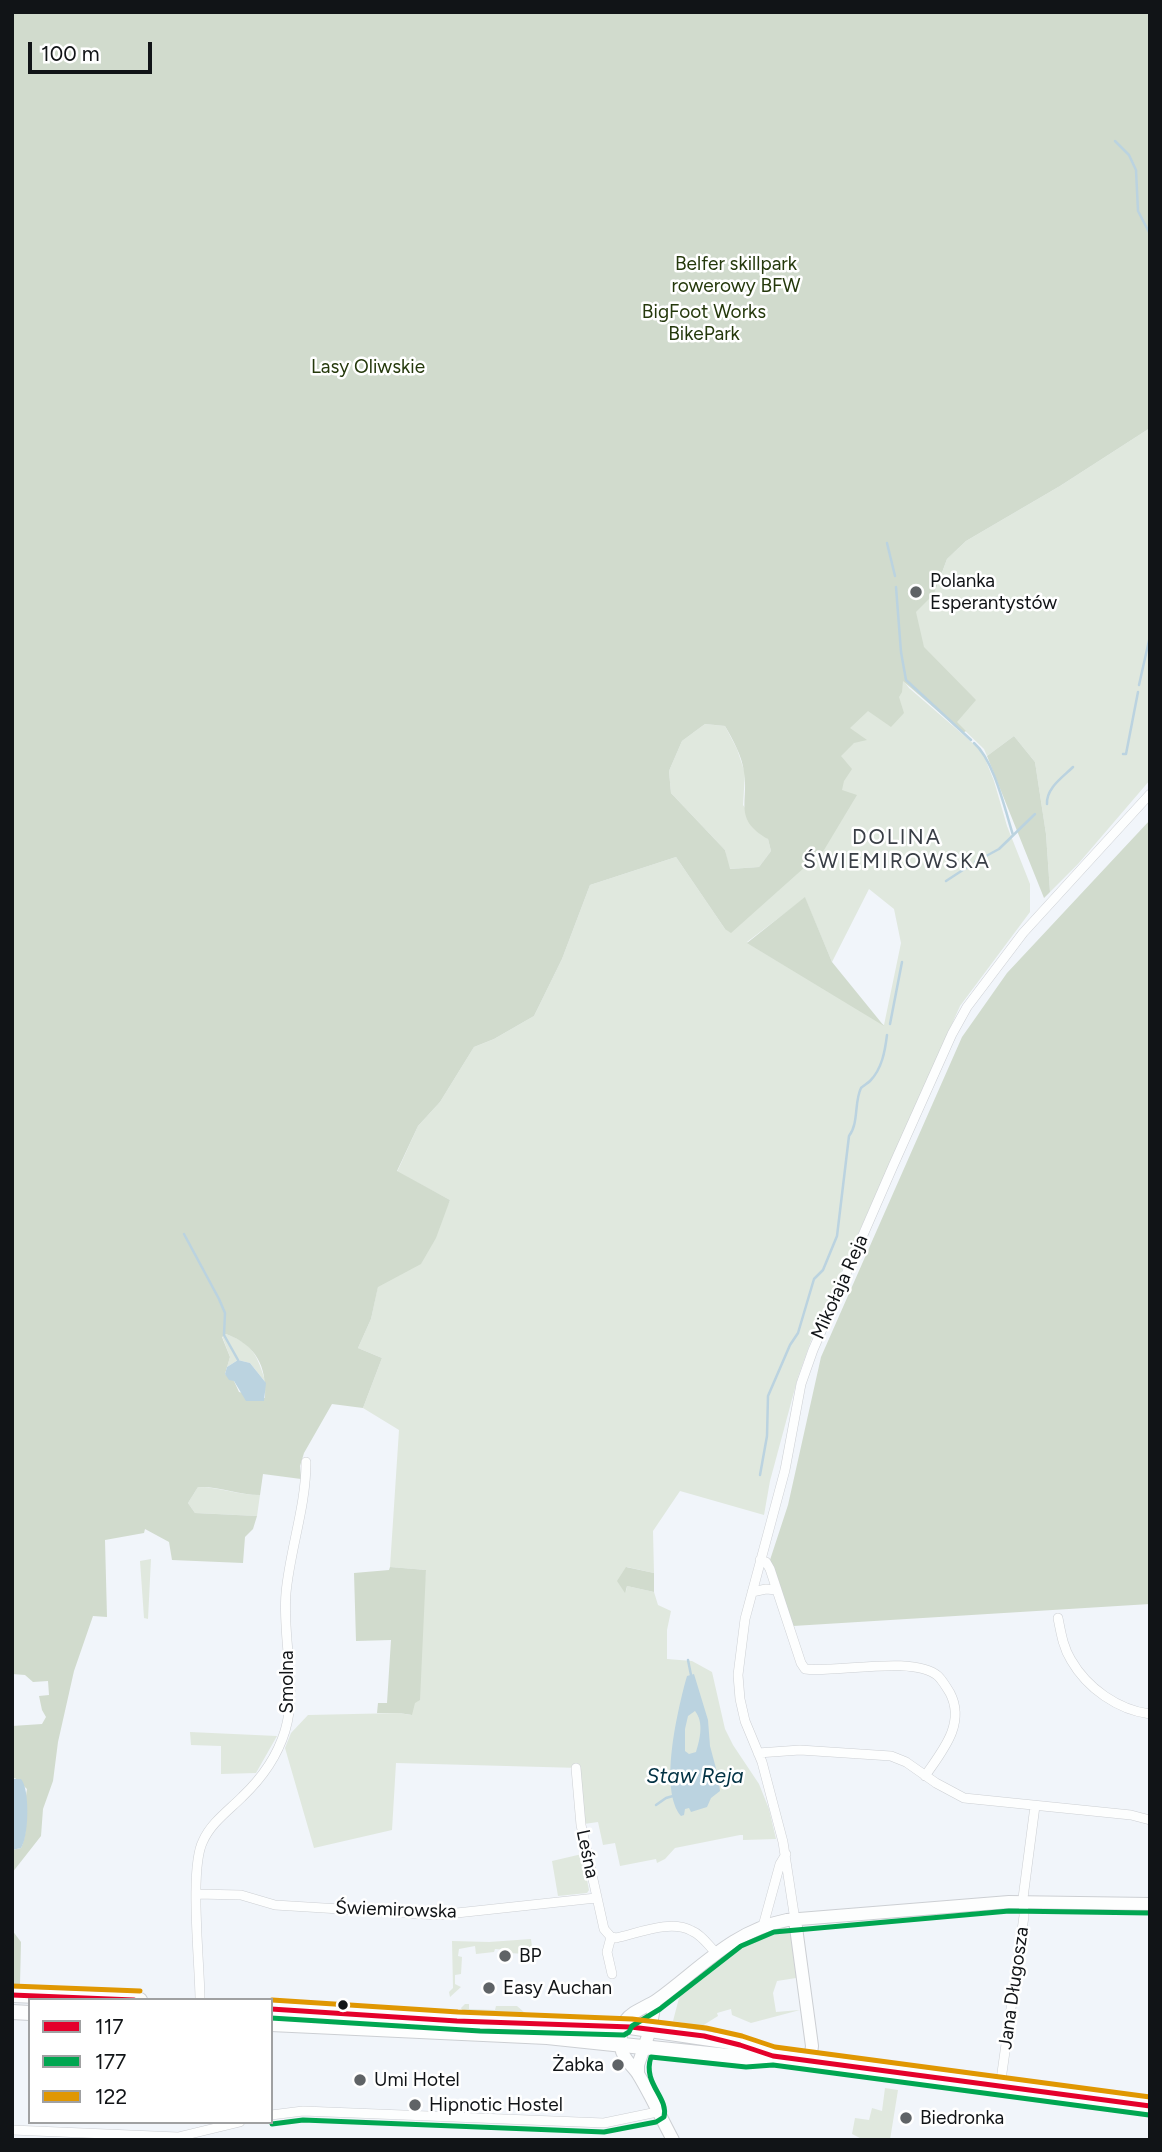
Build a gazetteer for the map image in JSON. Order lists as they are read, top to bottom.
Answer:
{
  "streets": {
    "street": [
      "Mikołaja Reja",
      "Smolna",
      "Leśna",
      "Świemirowska",
      "Jana Długosza"
    ]
  },
  "crossings": [
    ["Smolna", "Świemirowska"],
    ["Leśna", "Świemirowska"]
  ],
  "districts": ["DOLINA ŚWIEMIROWSKA"],
  "water": ["Staw Reja"],
  "parks": ["Belfer skillpark rowerowy BFW", "BigFoot Works BikePark", "Lasy Oliwskie"],
  "places": [
    "Polanka Esperantystów",
    "BP",
    "Easy Auchan",
    "Żabka",
    "Umi Hotel",
    "Hipnotic Hostel",
    "Biedronka"
  ],
  "lines": ["transit line 177", "transit line 122", "transit line 117"],
  "legend": ["117", "177", "122"],
  "scale_bar": "100 m"
}
